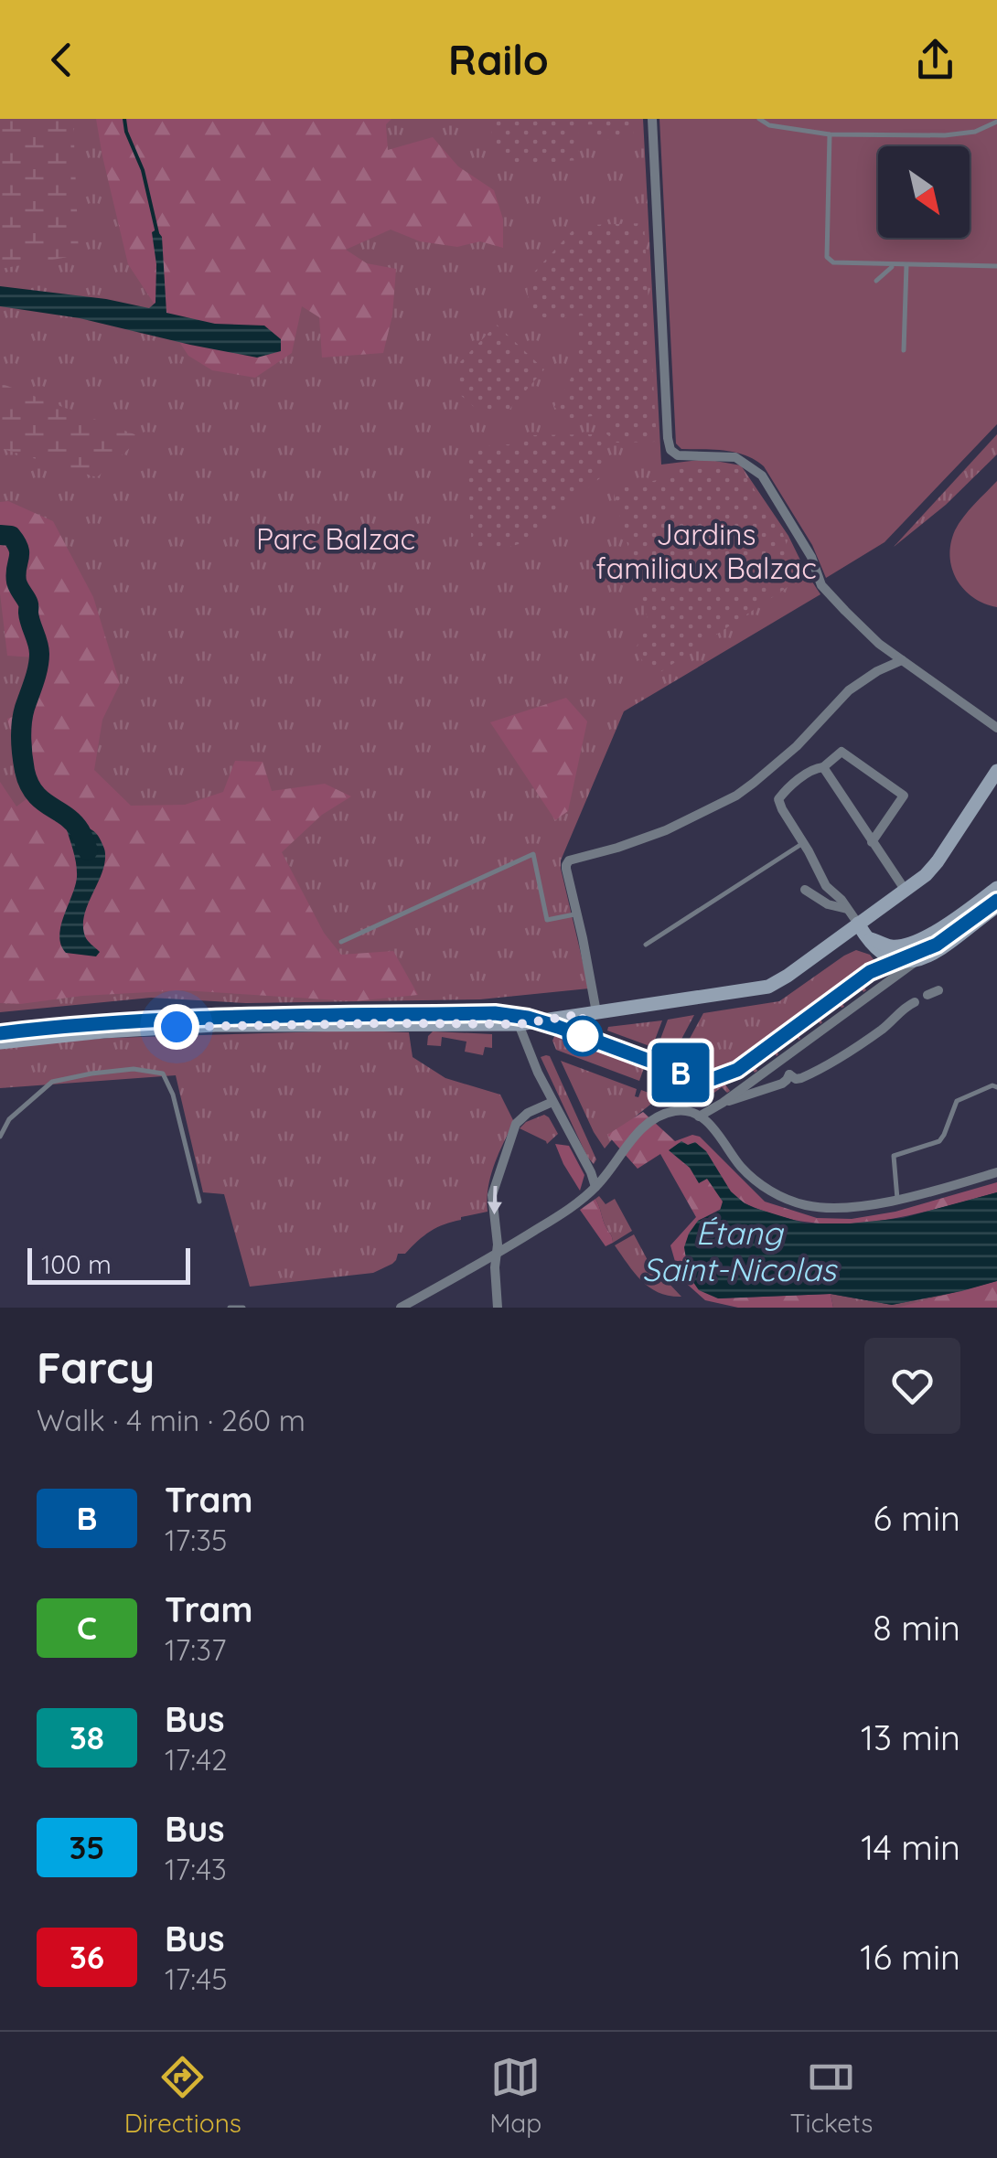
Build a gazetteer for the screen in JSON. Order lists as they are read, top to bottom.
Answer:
{
  "water": ["Étang Saint-Nicolas"],
  "parks": ["Jardins familiaux Balzac", "Parc Balzac"],
  "lines": ["tram line B"],
  "scale_bar": "100 m",
  "north": "bottom right",
  "page": {
    "header": "Railo",
    "on_map": "B",
    "scale": "100 m",
    "heading": ["Farcy", "Walk · 4 min · 260 m"],
    "list": [
      {
        "mark": "B",
        "name": "Tram",
        "note": "17:35",
        "value": "6 min"
      },
      {
        "mark": "C",
        "name": "Tram",
        "note": "17:37",
        "value": "8 min"
      },
      {
        "mark": "38",
        "name": "Bus",
        "note": "17:42",
        "value": "13 min"
      },
      {
        "mark": "35",
        "name": "Bus",
        "note": "17:43",
        "value": "14 min"
      },
      {
        "mark": "36",
        "name": "Bus",
        "note": "17:45",
        "value": "16 min"
      }
    ],
    "tabs": ["Directions", "Map", "Tickets"]
  }
}
